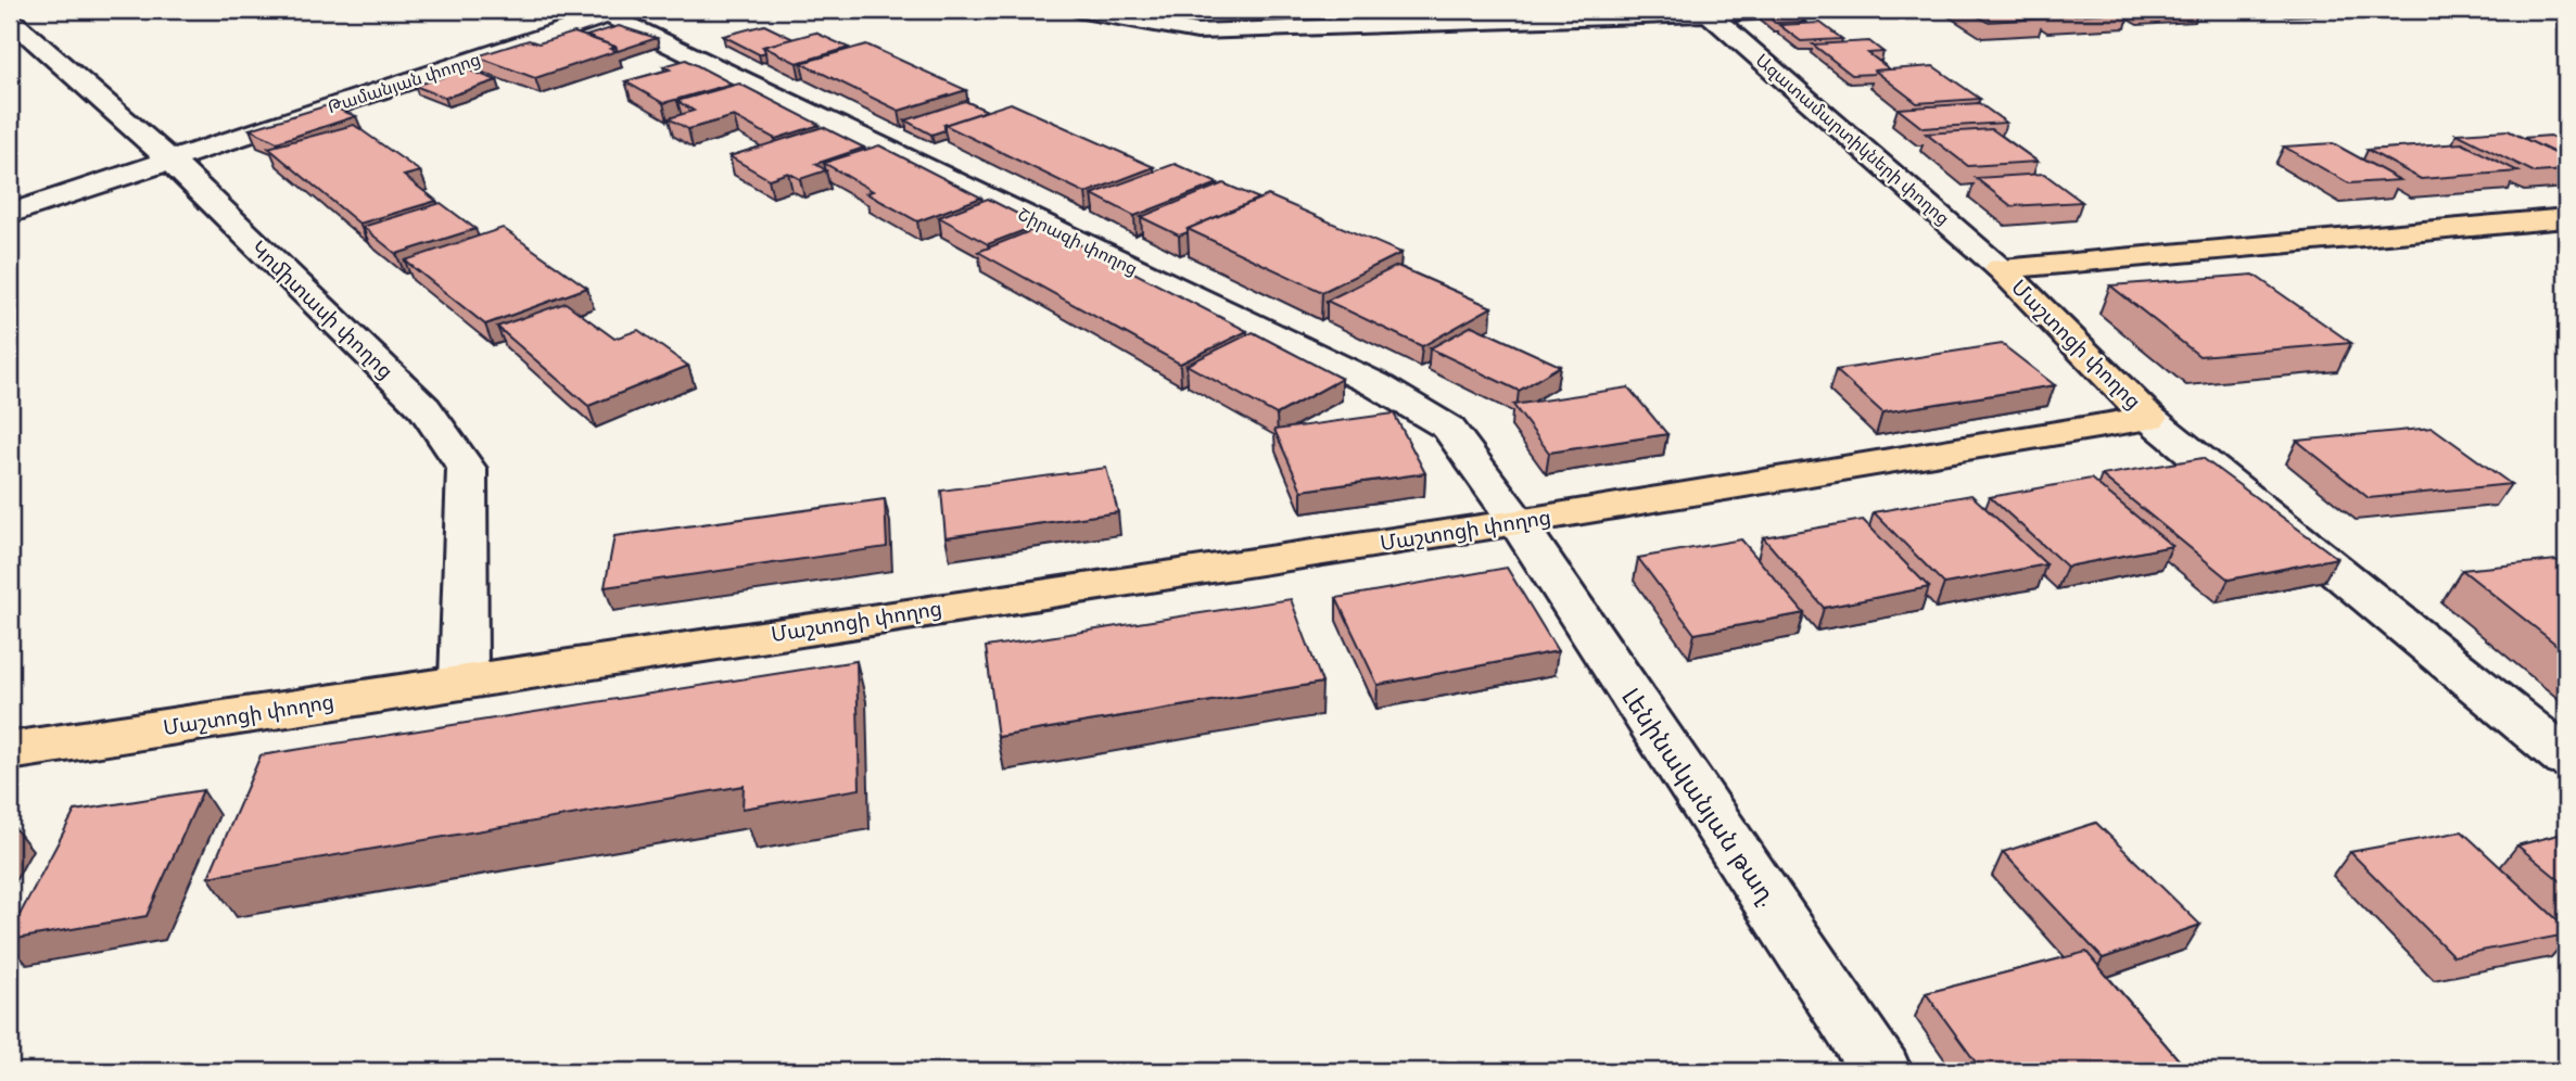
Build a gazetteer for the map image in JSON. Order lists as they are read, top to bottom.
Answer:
{
  "streets": {
    "main road": ["Մաշտոցի փողոց"],
    "street": [
      "Թամանյան փողոց",
      "Ազատամարտիկների փողոց",
      "Շիրազի փողոց",
      "Կոմիտասի փողոց",
      "Լենինականյան թաղ."
    ]
  },
  "crossings": [
    ["Թամանյան փողոց", "Շիրազի փողոց"],
    ["Թամանյան փողոց", "Կոմիտասի փողոց"],
    ["Ազատամարտիկների փողոց", "Մաշտոցի փողոց"],
    ["Շիրազի փողոց", "Մաշտոցի փողոց"],
    ["Շիրազի փողոց", "Լենինականյան թաղ."],
    ["Կոմիտասի փողոց", "Մաշտոցի փողոց"],
    ["Մաշտոցի փողոց", "Լենինականյան թաղ."]
  ]
}
